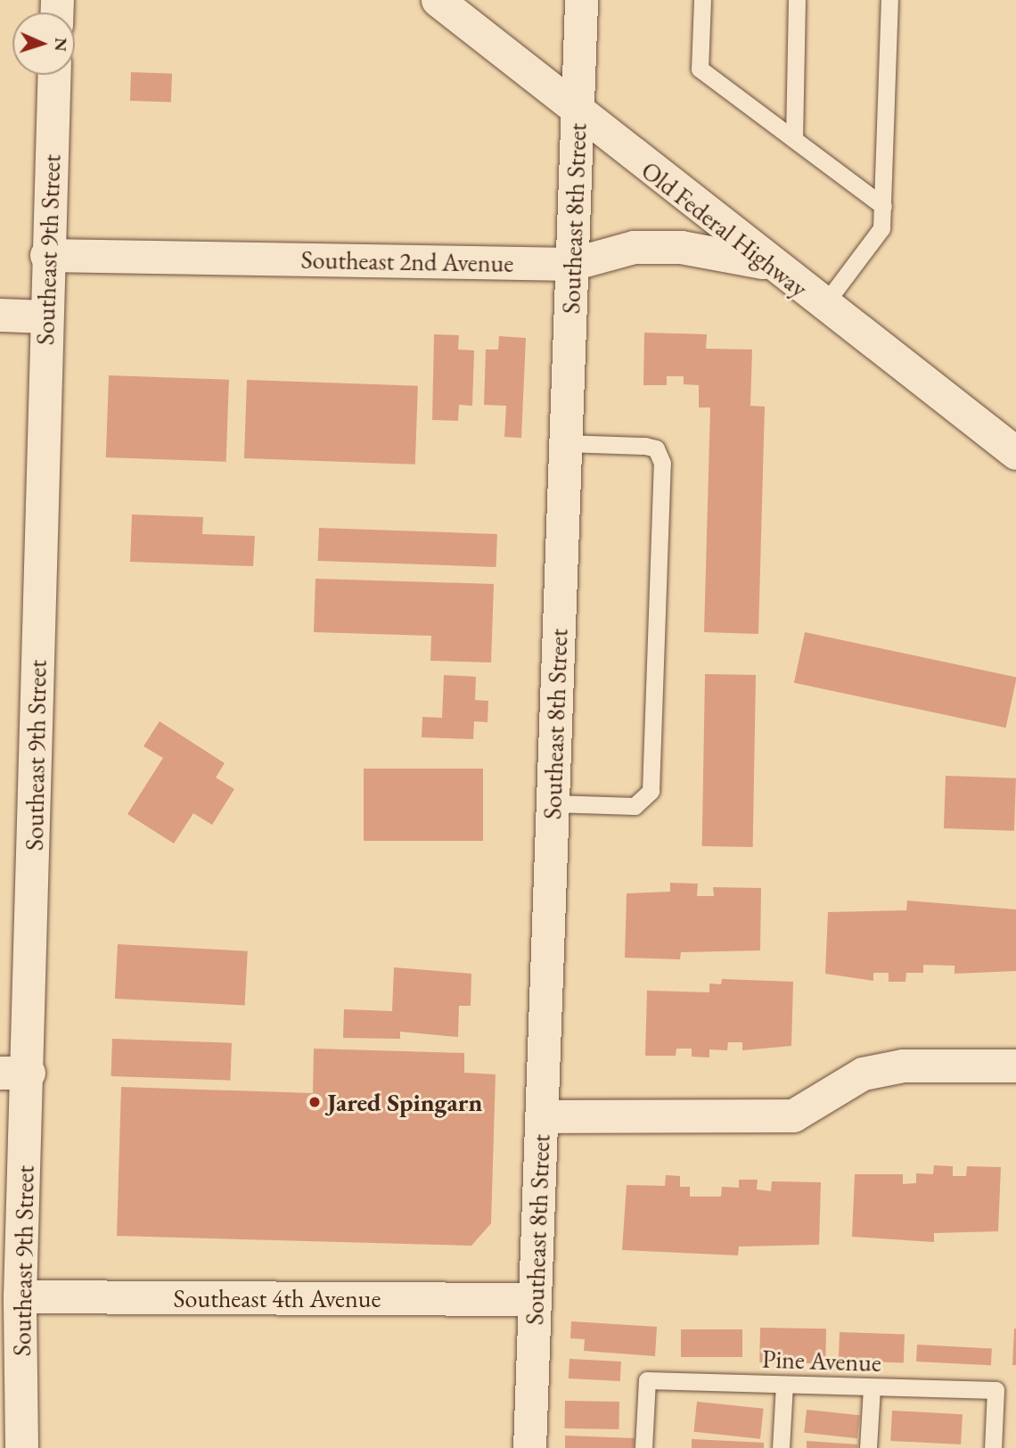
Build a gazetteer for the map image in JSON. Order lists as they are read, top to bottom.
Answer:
{
  "streets": {
    "street": [
      "Southeast 8th Street",
      "Old Federal Highway",
      "Southeast 9th Street",
      "Southeast 2nd Avenue",
      "Southeast 4th Avenue"
    ],
    "lane": ["Pine Avenue"]
  },
  "crossings": [
    ["Southeast 8th Street", "Old Federal Highway"],
    ["Southeast 8th Street", "Southeast 2nd Avenue"],
    ["Southeast 8th Street", "Southeast 4th Avenue"],
    ["Old Federal Highway", "Southeast 2nd Avenue"],
    ["Southeast 9th Street", "Southeast 2nd Avenue"],
    ["Southeast 9th Street", "Southeast 4th Avenue"]
  ],
  "places": ["Jared Spingarn"],
  "north": "right"
}
